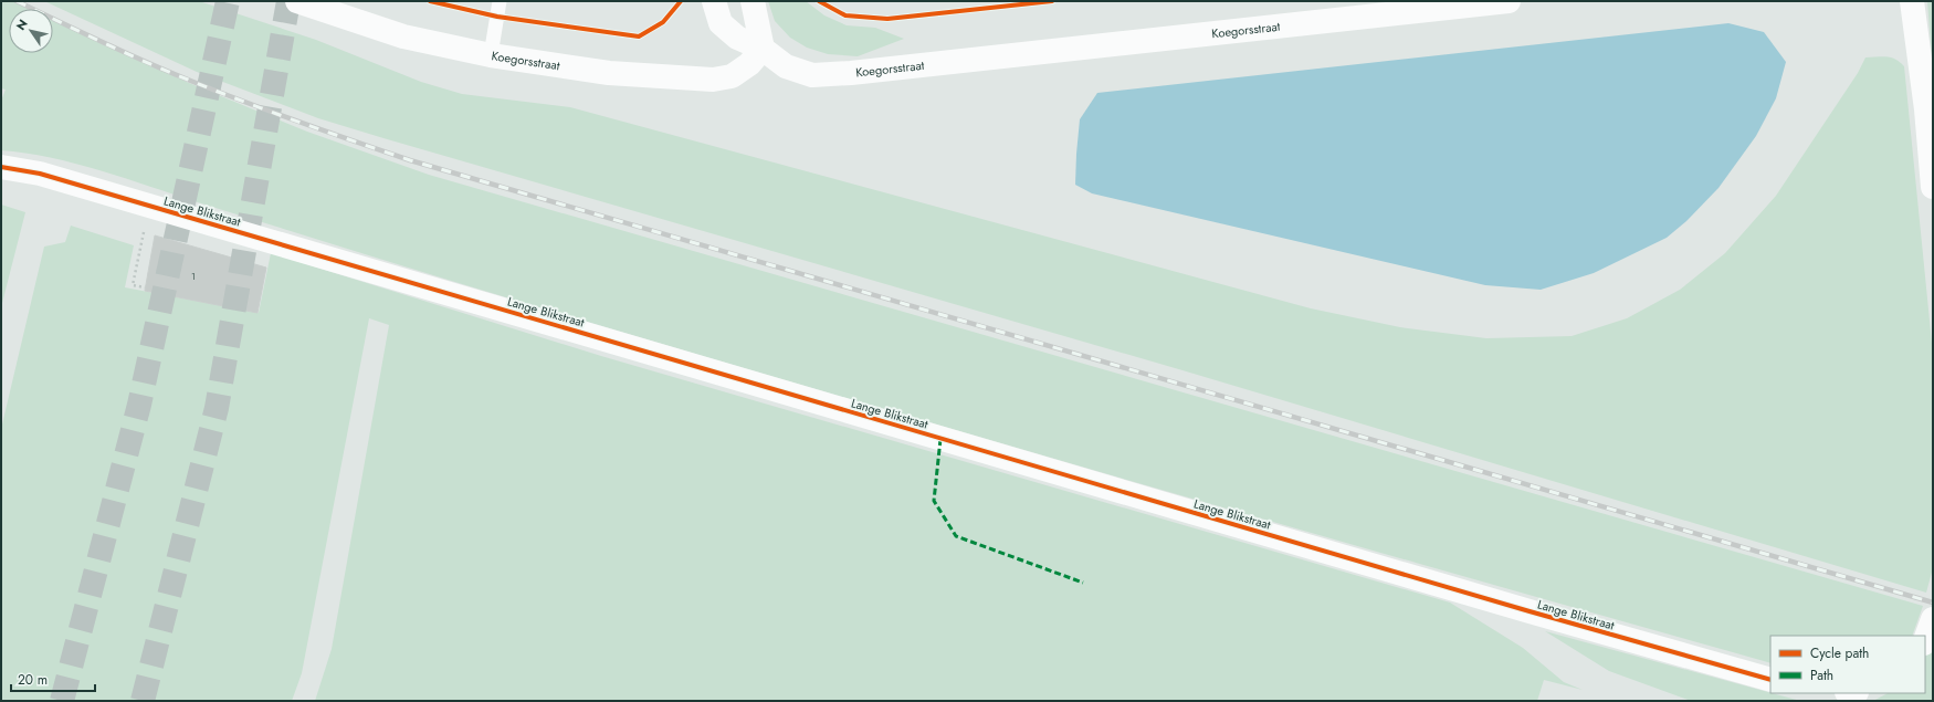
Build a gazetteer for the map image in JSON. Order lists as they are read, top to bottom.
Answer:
{
  "streets": {
    "street": ["Koegorsstraat", "Lange Blikstraat"]
  },
  "house_numbers": ["1"],
  "legend": ["Cycle path", "Path"],
  "scale_bar": "20 m",
  "north": "top left"
}
